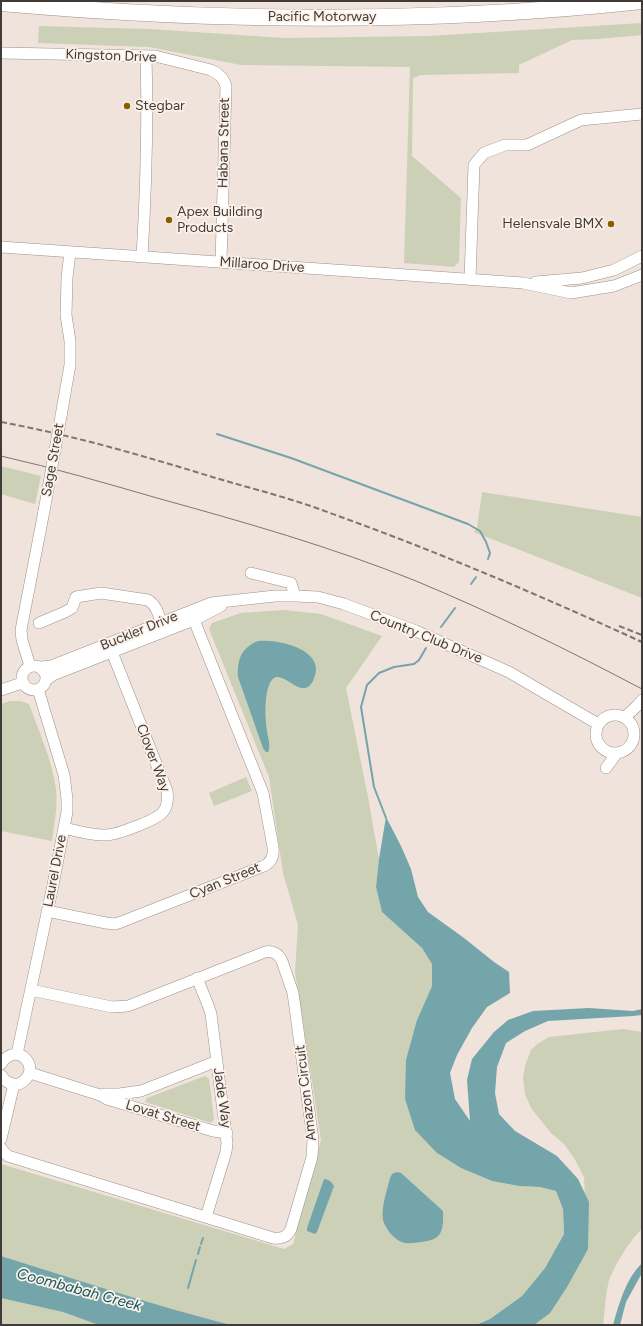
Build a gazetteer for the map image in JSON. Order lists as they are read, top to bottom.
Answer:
{
  "streets": {
    "highway": ["Pacific Motorway"],
    "street": [
      "Kingston Drive",
      "Habana Street",
      "Millaroo Drive",
      "Sage Street",
      "Buckler Drive",
      "Country Club Drive",
      "Clover Way",
      "Laurel Drive",
      "Cyan Street",
      "Amazon Circuit",
      "Jade Way",
      "Lovat Street"
    ]
  },
  "crossings": [
    ["Kingston Drive", "Habana Street"],
    ["Habana Street", "Millaroo Drive"],
    ["Millaroo Drive", "Sage Street"],
    ["Sage Street", "Buckler Drive"],
    ["Sage Street", "Laurel Drive"],
    ["Buckler Drive", "Country Club Drive"],
    ["Buckler Drive", "Clover Way"],
    ["Buckler Drive", "Laurel Drive"],
    ["Buckler Drive", "Cyan Street"],
    ["Clover Way", "Laurel Drive"],
    ["Laurel Drive", "Cyan Street"],
    ["Laurel Drive", "Amazon Circuit"],
    ["Amazon Circuit", "Jade Way"],
    ["Jade Way", "Lovat Street"]
  ],
  "water": ["Coombabah Creek"],
  "places": ["Stegbar", "Apex Building Products", "Helensvale BMX"]
}
